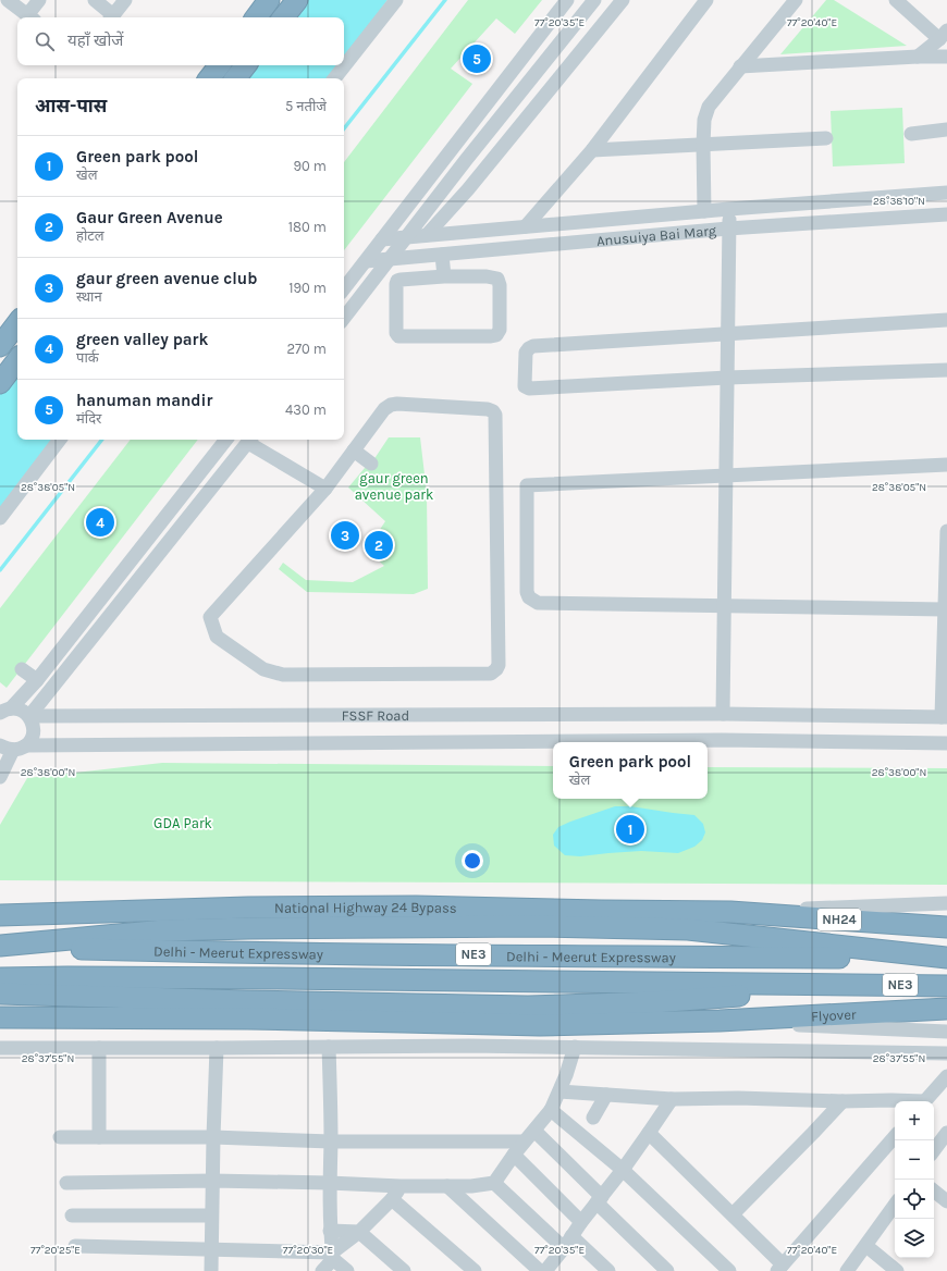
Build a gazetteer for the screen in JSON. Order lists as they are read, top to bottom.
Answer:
{
  "streets": {
    "highway": [
      "National Highway 24 Bypass",
      "NH24",
      "Delhi - Meerut Expressway",
      "NE3",
      "Flyover"
    ],
    "street": ["Anusuiya Bai Marg", "FSSF Road"]
  },
  "crossings": [
    ["National Highway 24 Bypass", "NH24"]
  ],
  "parks": ["gaur green avenue park", "GDA Park"],
  "page": {
    "search": "यहाँ खोजें",
    "pins": [
      "5",
      "4",
      "3",
      "2",
      "1"
    ],
    "heading": ["आस-पास", "5 नतीजे"],
    "list": [
      {
        "mark": "1",
        "name": "Green park pool",
        "note": "खेल",
        "value": "90 m"
      },
      {
        "mark": "2",
        "name": "Gaur Green Avenue",
        "note": "होटल",
        "value": "180 m"
      },
      {
        "mark": "3",
        "name": "gaur green avenue club",
        "note": "स्थान",
        "value": "190 m"
      },
      {
        "mark": "4",
        "name": "green valley park",
        "note": "पार्क",
        "value": "270 m"
      },
      {
        "mark": "5",
        "name": "hanuman mandir",
        "note": "मंदिर",
        "value": "430 m"
      }
    ],
    "popup": ["Green park pool", "खेल"],
    "map_buttons": ["+", "−"]
  },
  "coordinates": [
    "77°20'35\"E",
    "77°20'40\"E",
    "28°38'10\"N",
    "28°38'05\"N",
    "28°38'00\"N",
    "28°37'55\"N",
    "77°20'25\"E",
    "77°20'30\"E"
  ]
}
